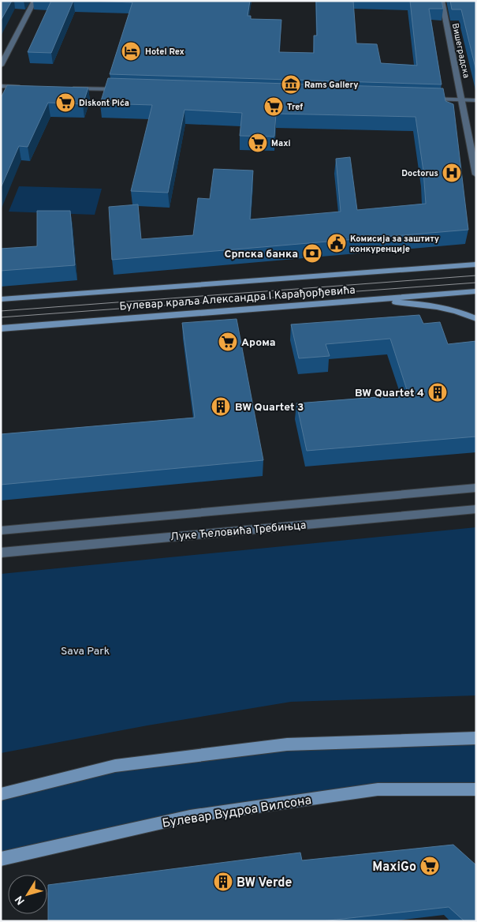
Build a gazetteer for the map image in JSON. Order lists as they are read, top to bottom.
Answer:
{
  "streets": {
    "main road": ["Булевар краља Александра I Карађорђевића", "Булевар Вудроа Вилсона"],
    "street": ["Вишеградска", "Луке Ћеловића Требињца"]
  },
  "parks": ["Sava Park"],
  "places": {
    "hotel": ["Hotel Rex"],
    "museum": ["Rams Gallery"],
    "supermarket": [
      "Diskont Pića",
      "Tref",
      "Maxi",
      "Арома",
      "MaxiGo"
    ],
    "hospital": ["Doctorus"],
    "public building": ["Комисија за заштиту конкуренције"],
    "bank": ["Српска банка"],
    "building": ["BW Quartet 4", "BW Quartet 3", "BW Verde"]
  },
  "north": "bottom left"
}
